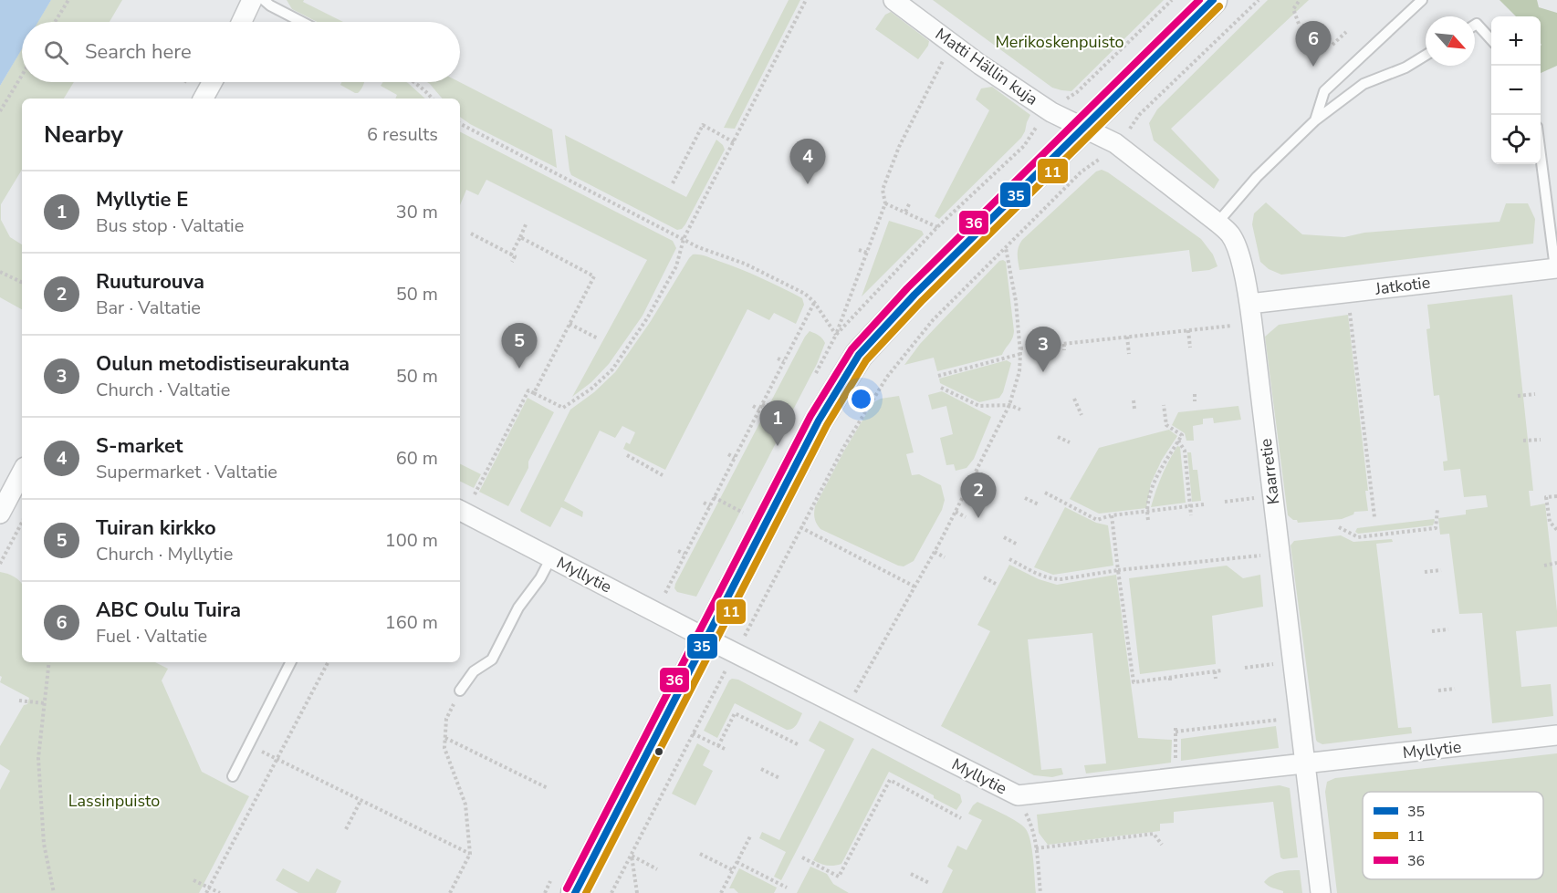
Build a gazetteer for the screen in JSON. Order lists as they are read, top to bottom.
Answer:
{
  "streets": {
    "street": [
      "Matti Hällin kuja",
      "Jatkotie",
      "Kaarretie",
      "Myllytie"
    ]
  },
  "crossings": [
    ["Matti Hällin kuja", "Kaarretie"],
    ["Jatkotie", "Kaarretie"],
    ["Kaarretie", "Myllytie"]
  ],
  "parks": ["Merikoskenpuisto", "Lassinpuisto"],
  "lines": ["transit line 35", "transit line 36", "transit line 11"],
  "legend": ["35", "11", "36"],
  "north": "bottom right",
  "page": {
    "map_buttons": ["+", "−"],
    "pins": [
      "6",
      "4",
      "5",
      "3",
      "1",
      "2"
    ],
    "search": "Search here",
    "heading": ["Nearby", "6 results"],
    "list": [
      {
        "mark": "1",
        "name": "Myllytie E",
        "note": "Bus stop · Valtatie",
        "value": "30 m"
      },
      {
        "mark": "2",
        "name": "Ruuturouva",
        "note": "Bar · Valtatie",
        "value": "50 m"
      },
      {
        "mark": "3",
        "name": "Oulun metodistiseurakunta",
        "note": "Church · Valtatie",
        "value": "50 m"
      },
      {
        "mark": "4",
        "name": "S-market",
        "note": "Supermarket · Valtatie",
        "value": "60 m"
      },
      {
        "mark": "5",
        "name": "Tuiran kirkko",
        "note": "Church · Myllytie",
        "value": "100 m"
      },
      {
        "mark": "6",
        "name": "ABC Oulu Tuira",
        "note": "Fuel · Valtatie",
        "value": "160 m"
      }
    ]
  }
}
